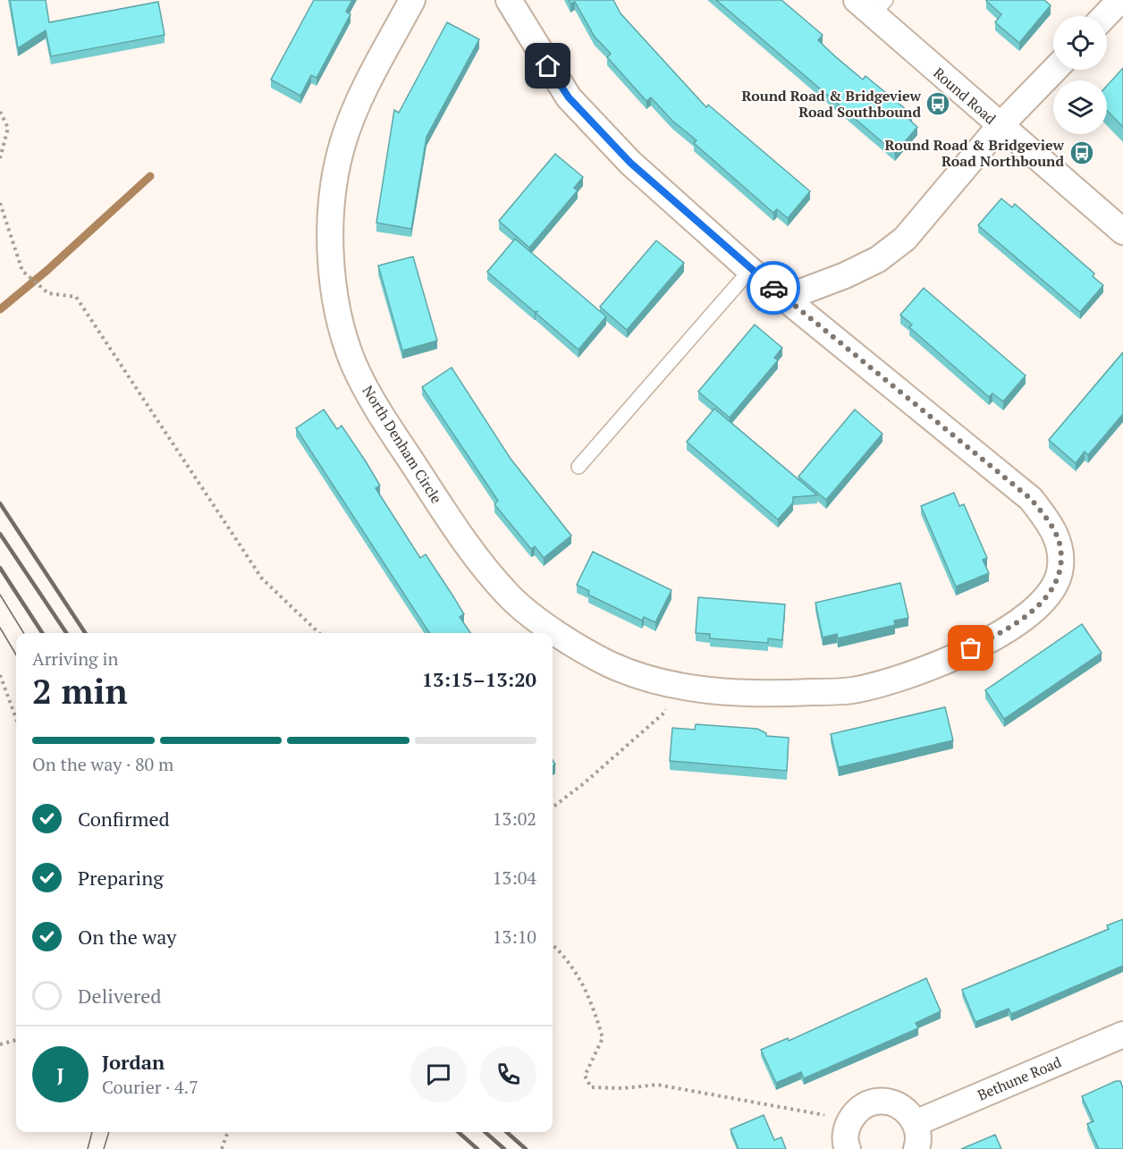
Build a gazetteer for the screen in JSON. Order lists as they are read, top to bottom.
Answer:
{
  "streets": {
    "street": ["Round Road", "North Denham Circle", "Bethune Road"]
  },
  "places": {
    "bus stop": ["Round Road & Bridgeview Road Southbound", "Round Road & Bridgeview Road Northbound"]
  },
  "page": {
    "heading": ["2 min", "Arriving in", "13:15–13:20"],
    "panel": ["Jordan", "Courier · 4.7"],
    "bar": "On the way · 80 m",
    "list": [
      ["Confirmed", "13:02"],
      ["Preparing", "13:04"],
      ["On the way", "13:10"],
      "Delivered"
    ],
    "round": "J"
  }
}
